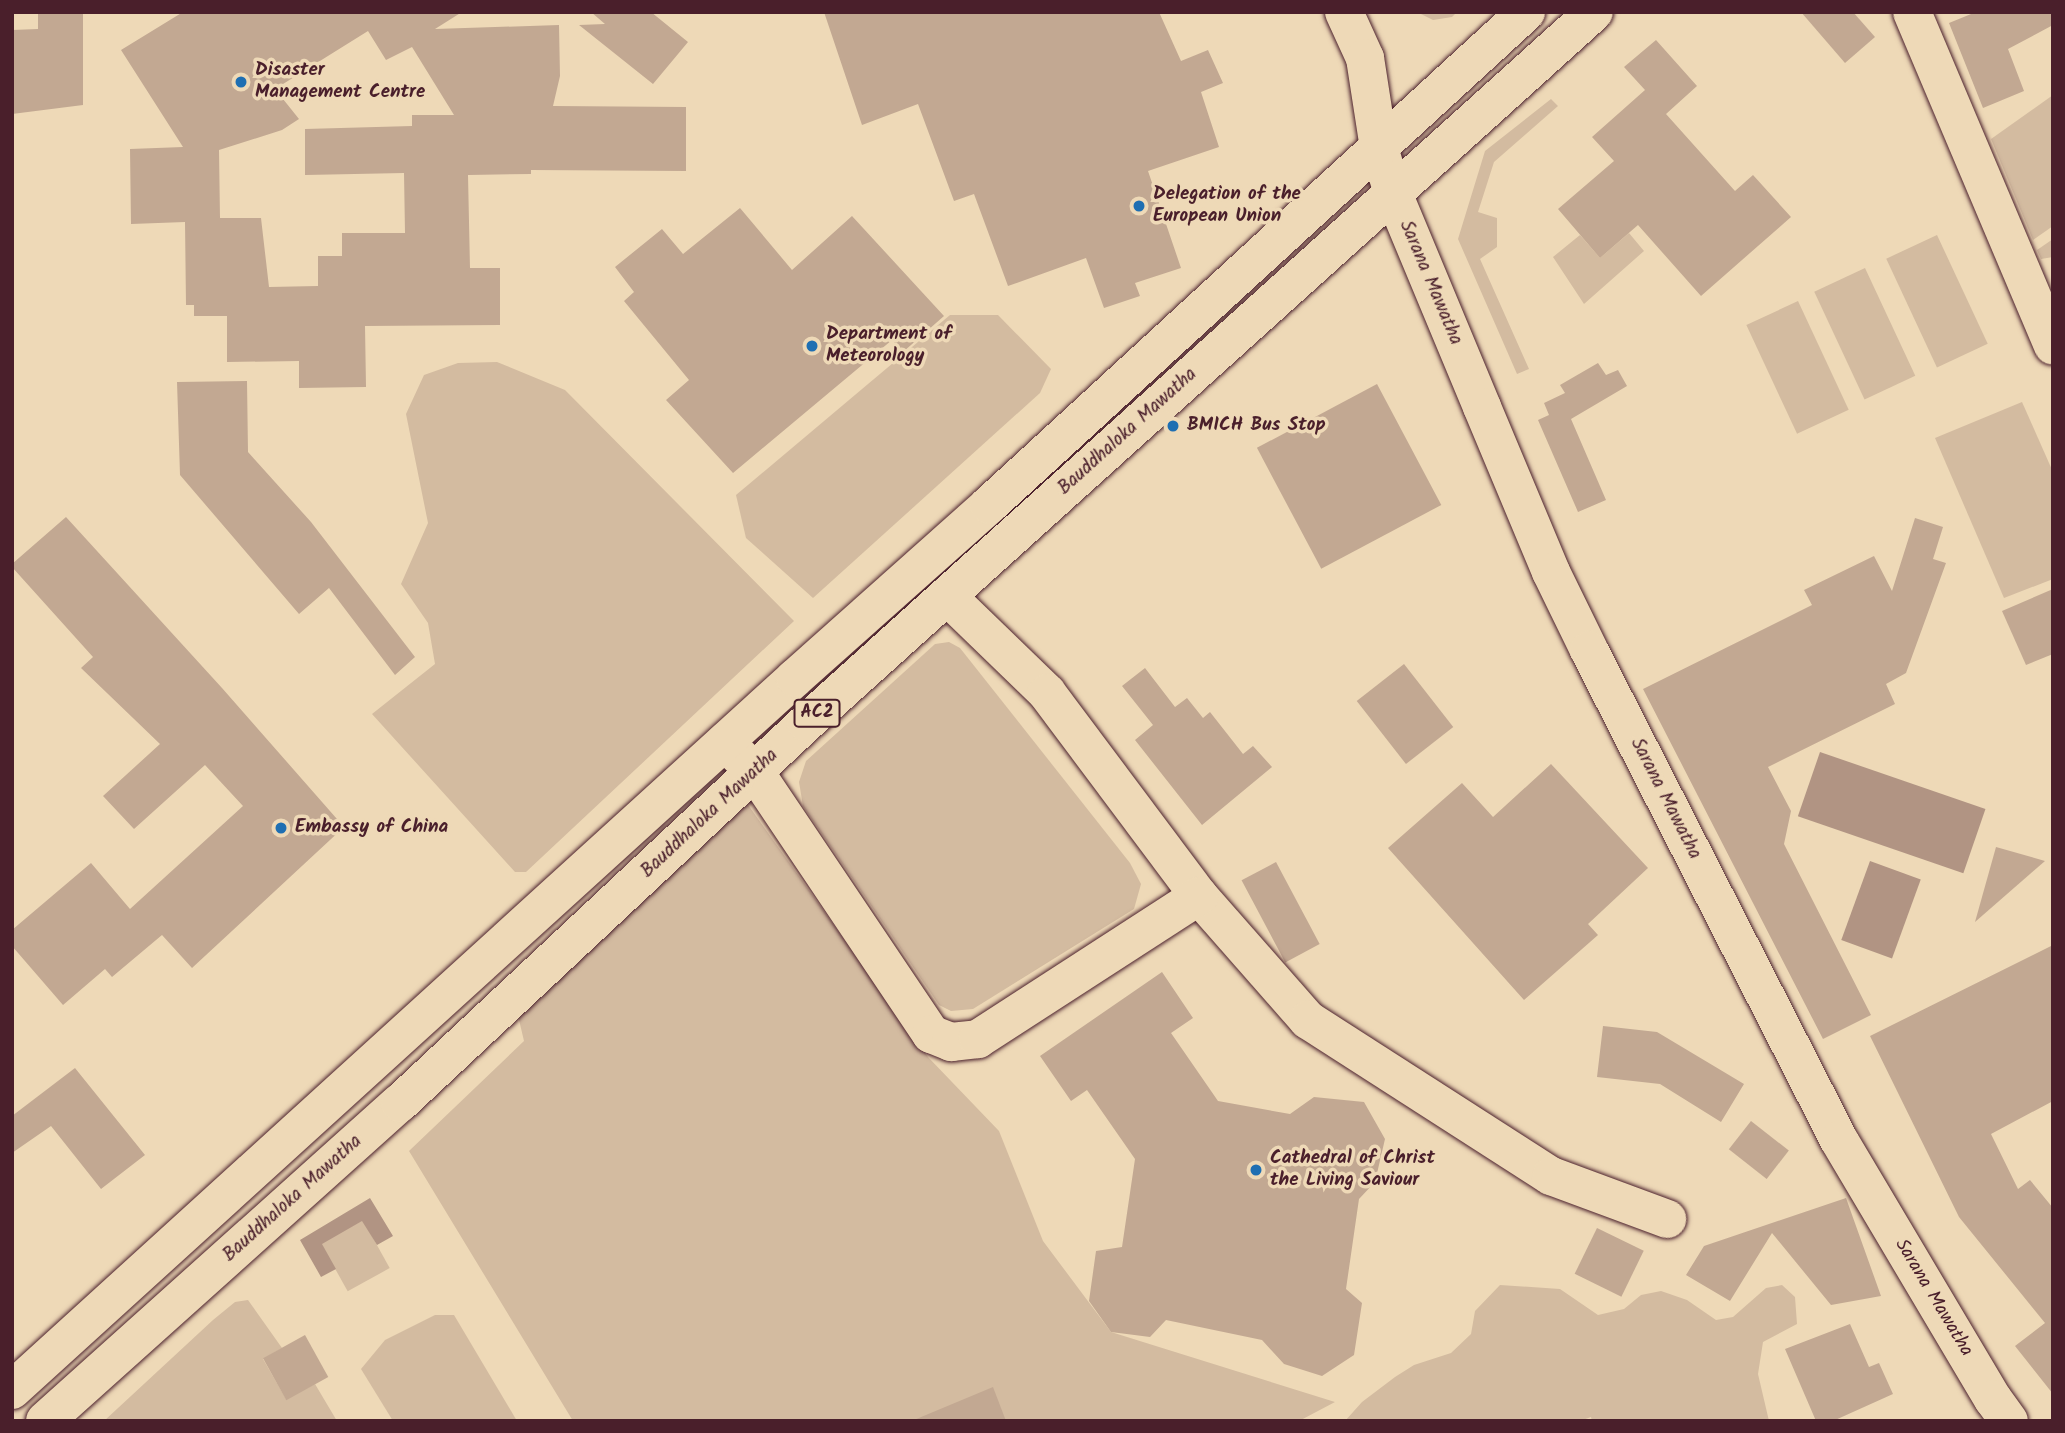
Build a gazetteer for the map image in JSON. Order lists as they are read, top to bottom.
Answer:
{
  "streets": {
    "main road": ["Sarana Mawatha", "Bauddhaloka Mawatha", "AC2"]
  },
  "crossings": [
    ["Sarana Mawatha", "Bauddhaloka Mawatha"]
  ],
  "places": [
    "Disaster Management Centre",
    "Delegation of the European Union",
    "Department of Meteorology",
    "BMICH Bus Stop",
    "Embassy of China",
    "Cathedral of Christ the Living Saviour"
  ]
}
